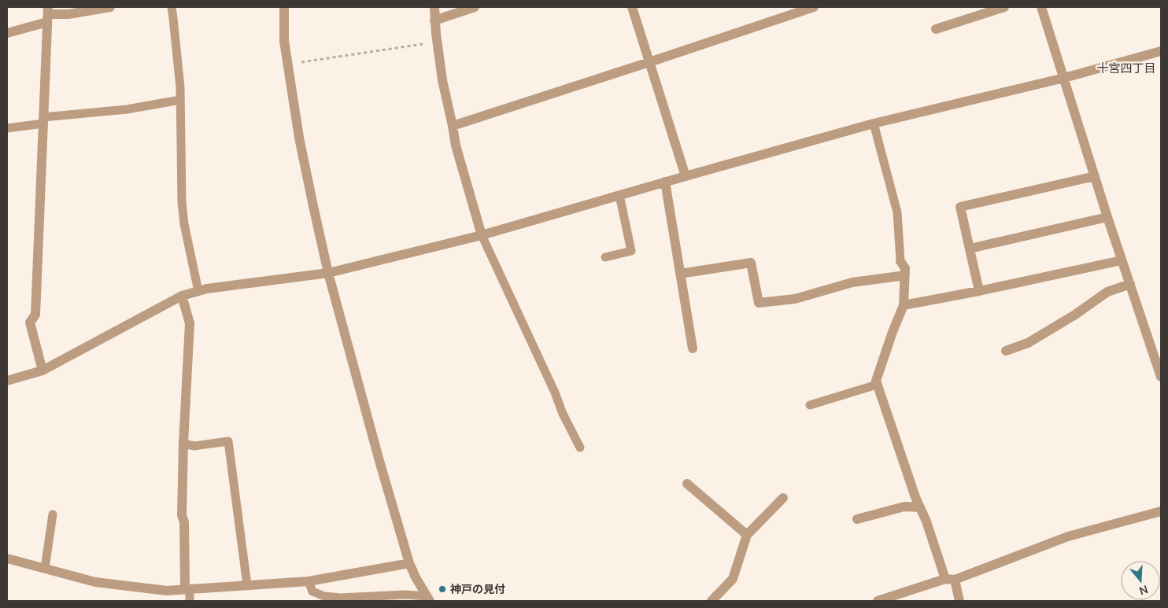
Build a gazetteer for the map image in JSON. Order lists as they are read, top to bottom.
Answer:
{
  "districts": ["十宮四丁目"],
  "places": ["神戸の見付"],
  "north": "bottom"
}
